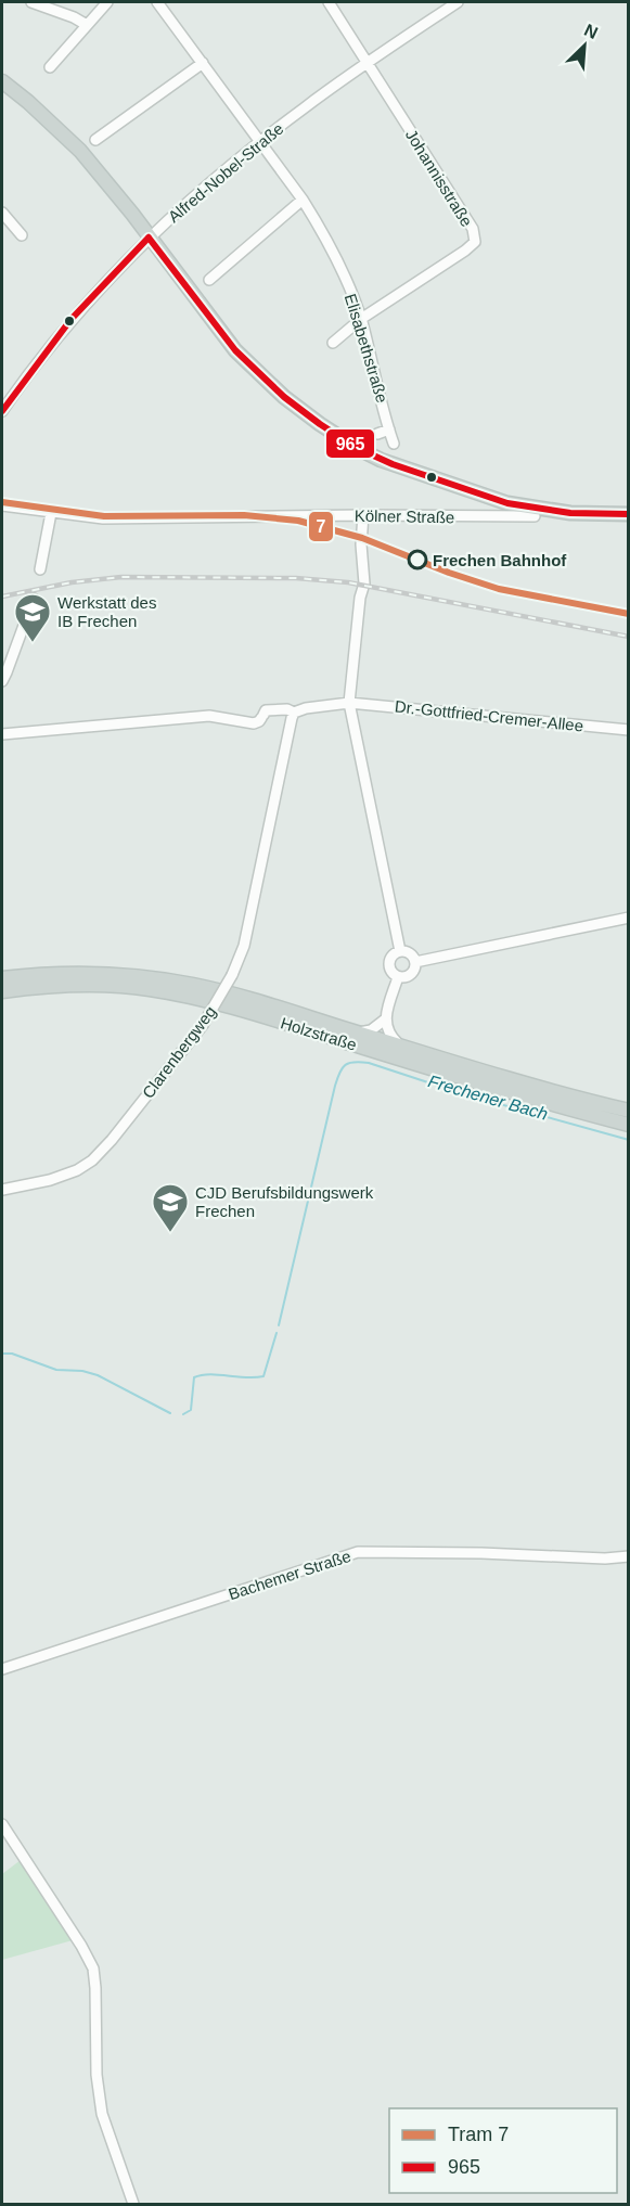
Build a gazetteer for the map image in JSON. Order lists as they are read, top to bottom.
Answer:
{
  "streets": {
    "main road": ["Kölner Straße", "Holzstraße"],
    "street": [
      "Alfred-Nobel-Straße",
      "Johannisstraße",
      "Elisabethstraße",
      "Dr.-Gottfried-Cremer-Allee",
      "Clarenbergweg",
      "Bachemer Straße"
    ]
  },
  "crossings": [
    ["Alfred-Nobel-Straße", "Johannisstraße"],
    ["Alfred-Nobel-Straße", "Elisabethstraße"],
    ["Alfred-Nobel-Straße", "Kölner Straße"],
    ["Johannisstraße", "Elisabethstraße"],
    ["Dr.-Gottfried-Cremer-Allee", "Clarenbergweg"]
  ],
  "water": ["Frechener Bach"],
  "places": {
    "other": ["Frechen Bahnhof"],
    "school or university": ["Werkstatt des IB Frechen", "CJD Berufsbildungswerk Frechen"]
  },
  "lines": ["transit line 965", "tram line 7"],
  "legend": ["Tram 7", "965"],
  "north": "top right"
}
